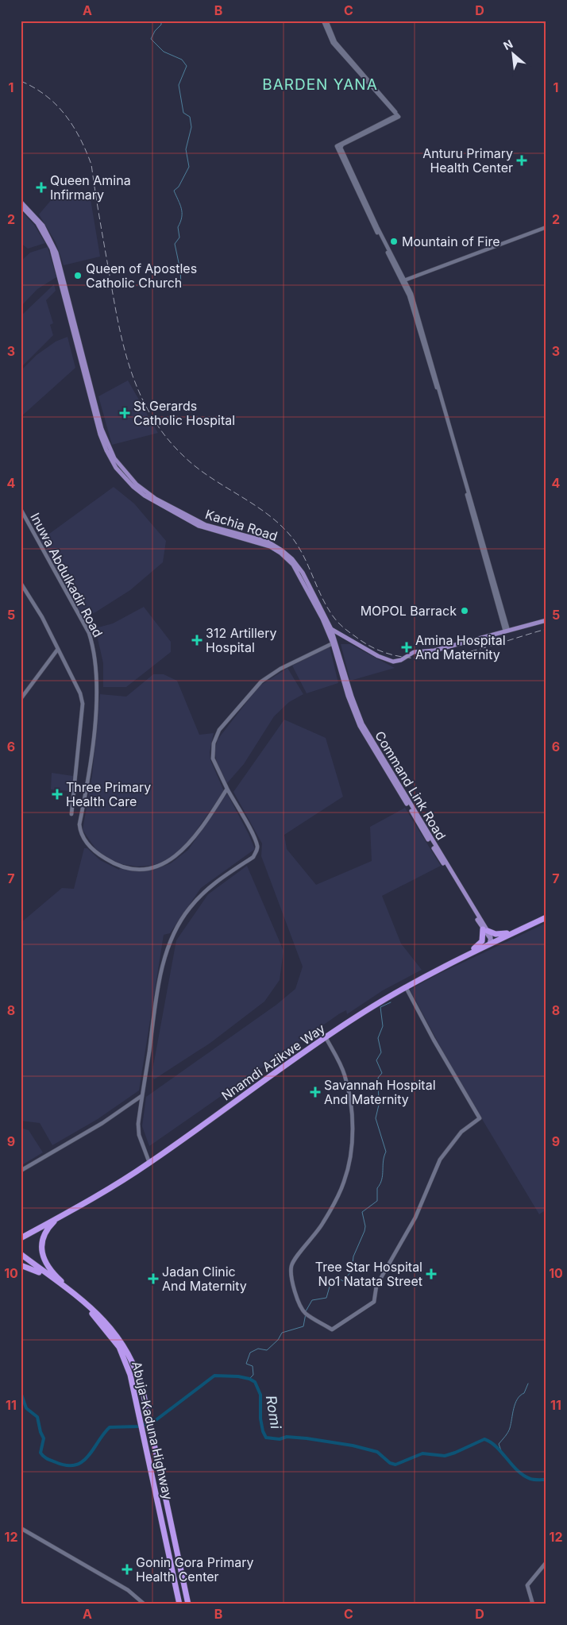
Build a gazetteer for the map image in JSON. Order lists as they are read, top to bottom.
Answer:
{
  "streets": {
    "highway": ["Nnamdi Azikwe Way", "Abuja-Kaduna Highway"],
    "main road": ["Kachia Road", "Command Link Road"],
    "street": ["Inuwa Abdulkadir Road"]
  },
  "crossings": [
    ["Kachia Road", "Command Link Road"],
    ["Command Link Road", "Nnamdi Azikwe Way"]
  ],
  "districts": ["BARDEN YANA"],
  "water": ["Romi"],
  "places": {
    "health": [
      "Anturu Primary Health Center",
      "Queen Amina Infirmary",
      "St Gerards Catholic Hospital",
      "312 Artillery Hospital",
      "Amina Hospital And Maternity",
      "Three Primary Health Care",
      "Savannah Hospital And Maternity",
      "Tree Star Hospital No1 Natata Street",
      "Jadan Clinic And Maternity",
      "Gonin Gora Primary Health Center"
    ],
    "other": ["Mountain of Fire", "Queen of Apostles Catholic Church", "MOPOL Barrack"]
  },
  "north": "top left",
  "grid": {
    "columns": [
      "A",
      "B",
      "C",
      "D"
    ],
    "rows": [
      "1",
      "2",
      "3",
      "4",
      "5",
      "6",
      "7",
      "8",
      "9",
      "10",
      "11",
      "12"
    ]
  }
}
